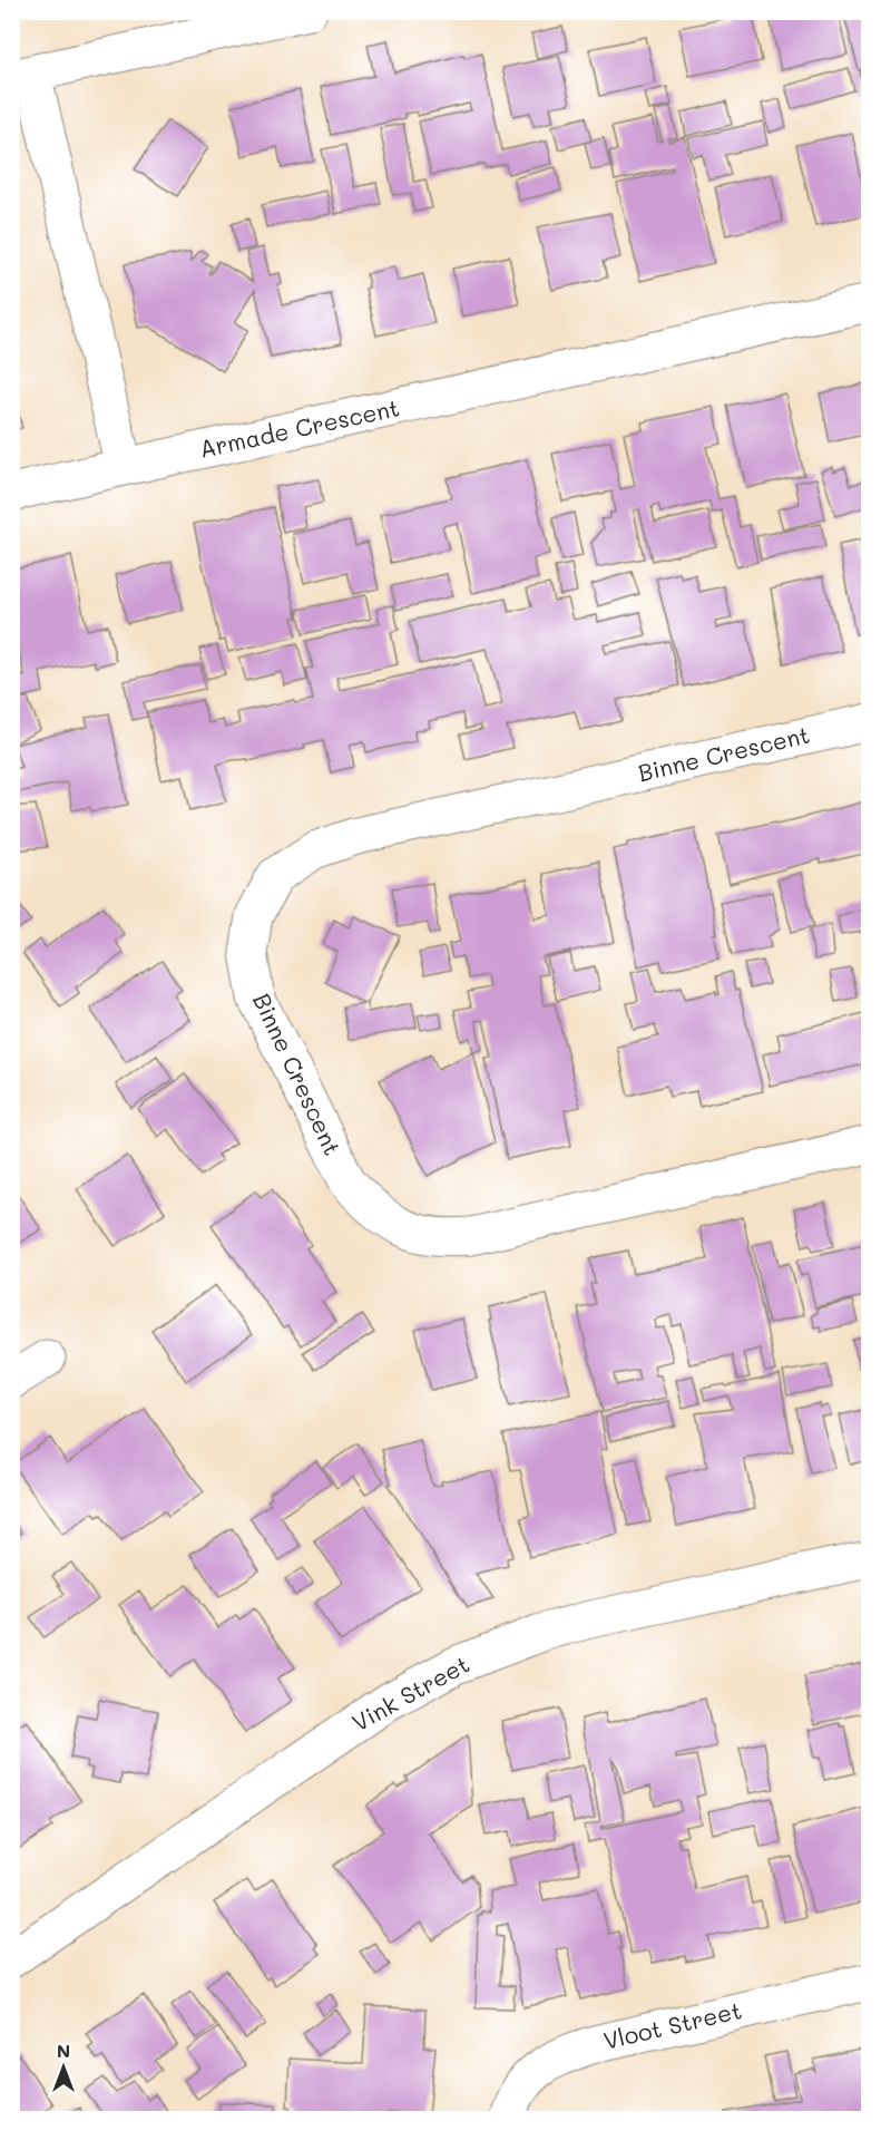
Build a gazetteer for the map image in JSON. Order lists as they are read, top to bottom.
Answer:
{
  "streets": {
    "street": [
      "Armade Crescent",
      "Binne Crescent",
      "Vink Street",
      "Vloot Street"
    ]
  },
  "north": "top"
}
